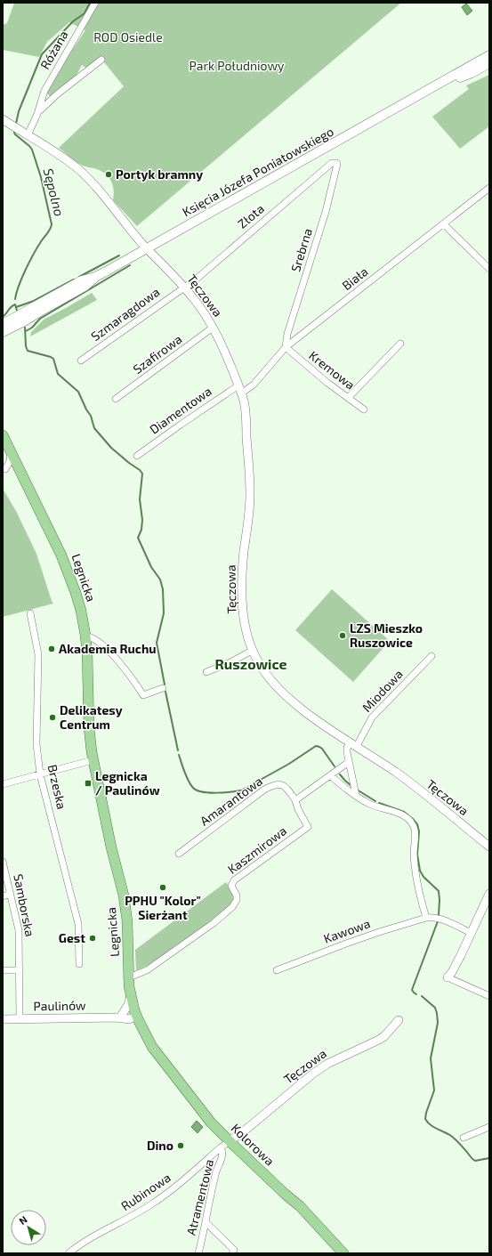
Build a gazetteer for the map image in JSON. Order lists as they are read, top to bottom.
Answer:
{
  "streets": {
    "main road": ["Księcia Józefa Poniatowskiego", "Legnicka", "Kolorowa"],
    "street": [
      "Różana",
      "Złota",
      "Srebrna",
      "Biała",
      "Tęczowa",
      "Szmaragdowa",
      "Szafirowa",
      "Kremowa",
      "Diamentowa",
      "Miodowa",
      "Brzeska",
      "Amarantowa",
      "Kaszmirowa",
      "Samborska",
      "Kawowa",
      "Paulinów",
      "Rubinowa",
      "Atramentowa"
    ]
  },
  "crossings": [
    ["Różana", "Tęczowa"],
    ["Księcia Józefa Poniatowskiego", "Tęczowa"],
    ["Złota", "Srebrna"],
    ["Złota", "Tęczowa"],
    ["Złota", "Szmaragdowa"],
    ["Srebrna", "Biała"],
    ["Srebrna", "Kremowa"],
    ["Biała", "Tęczowa"],
    ["Biała", "Kremowa"],
    ["Biała", "Diamentowa"],
    ["Tęczowa", "Szmaragdowa"],
    ["Tęczowa", "Szafirowa"],
    ["Tęczowa", "Diamentowa"],
    ["Tęczowa", "Miodowa"],
    ["Tęczowa", "Kolorowa"],
    ["Tęczowa", "Rubinowa"],
    ["Legnicka", "Kaszmirowa"],
    ["Legnicka", "Paulinów"],
    ["Legnicka", "Kolorowa"],
    ["Amarantowa", "Kaszmirowa"],
    ["Samborska", "Paulinów"],
    ["Paulinów", "Kolorowa"],
    ["Kolorowa", "Rubinowa"],
    ["Rubinowa", "Atramentowa"]
  ],
  "districts": ["Ruszowice"],
  "water": ["Sępolno"],
  "parks": ["ROD Osiedle", "Park Południowy"],
  "places": {
    "other": [
      "Portyk bramny",
      "LZS Mieszko Ruszowice",
      "Akademia Ruchu",
      "Delikatesy Centrum",
      "PPHU \"Kolor\" Sierżant",
      "Gest",
      "Dino"
    ],
    "transit": ["Legnicka / Paulinów"]
  },
  "north": "top left"
}
